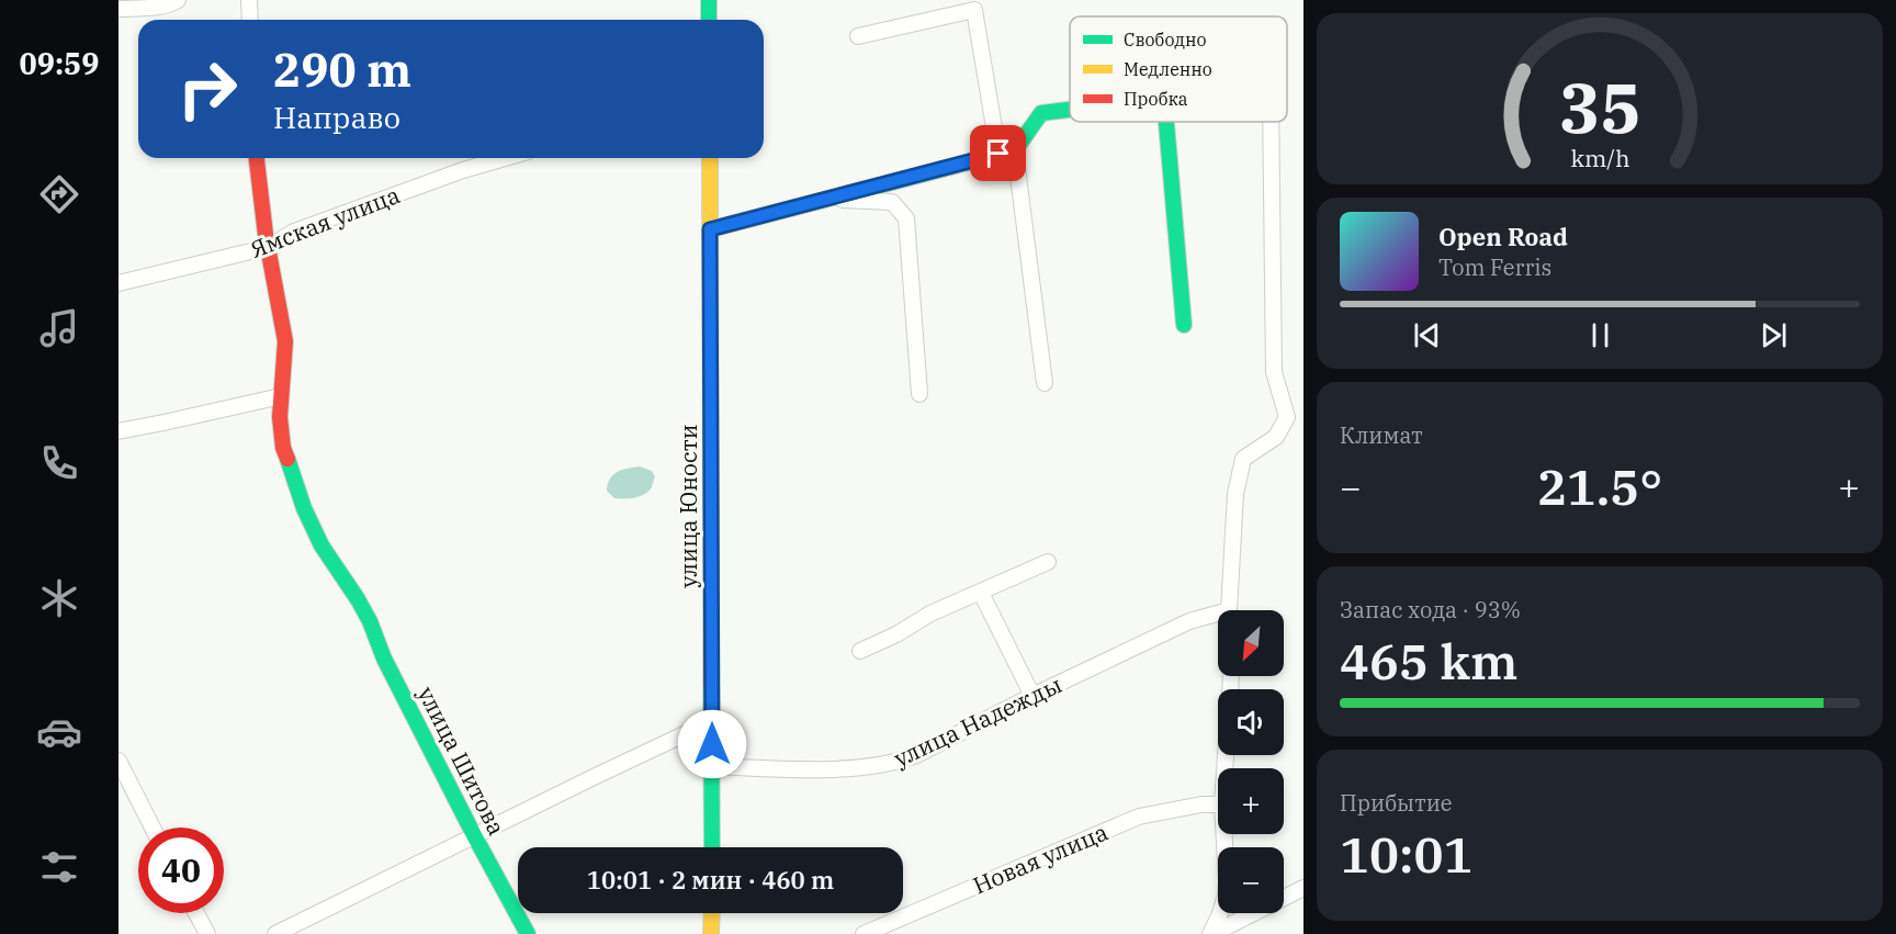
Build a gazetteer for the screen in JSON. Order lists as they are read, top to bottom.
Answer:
{
  "streets": {
    "street": [
      "Ямская улица",
      "улица Юности",
      "улица Надежды",
      "улица Шитова",
      "Новая улица"
    ]
  },
  "crossings": [
    ["Ямская улица", "улица Шитова"],
    ["улица Юности", "улица Надежды"]
  ],
  "legend": ["Свободно", "Медленно", "Пробка"],
  "north": "bottom left",
  "page": {
    "tabs": "09:59",
    "turn": ["290 m", "Направо"],
    "song": ["Open Road", "Tom Ferris"],
    "tile": [
      "Климат",
      ["Запас хода · 93%", "465 km"],
      ["Прибытие", "10:01"]
    ],
    "heat": ["−", "21.5°", "+"],
    "map_buttons": ["+", "−"],
    "limit": "40",
    "trip": "10:01 · 2 мин · 460 m",
    "gauge": ["35", "km/h"]
  }
}
